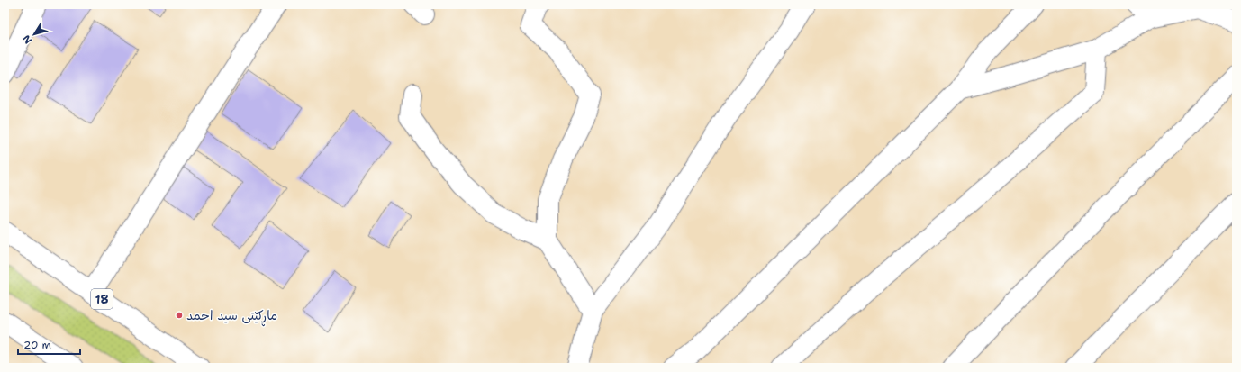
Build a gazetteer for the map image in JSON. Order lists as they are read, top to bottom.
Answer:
{
  "streets": {
    "main road": ["18"]
  },
  "places": ["ماڕکێتی سید احمد"],
  "scale_bar": "20 m",
  "north": "bottom left"
}
